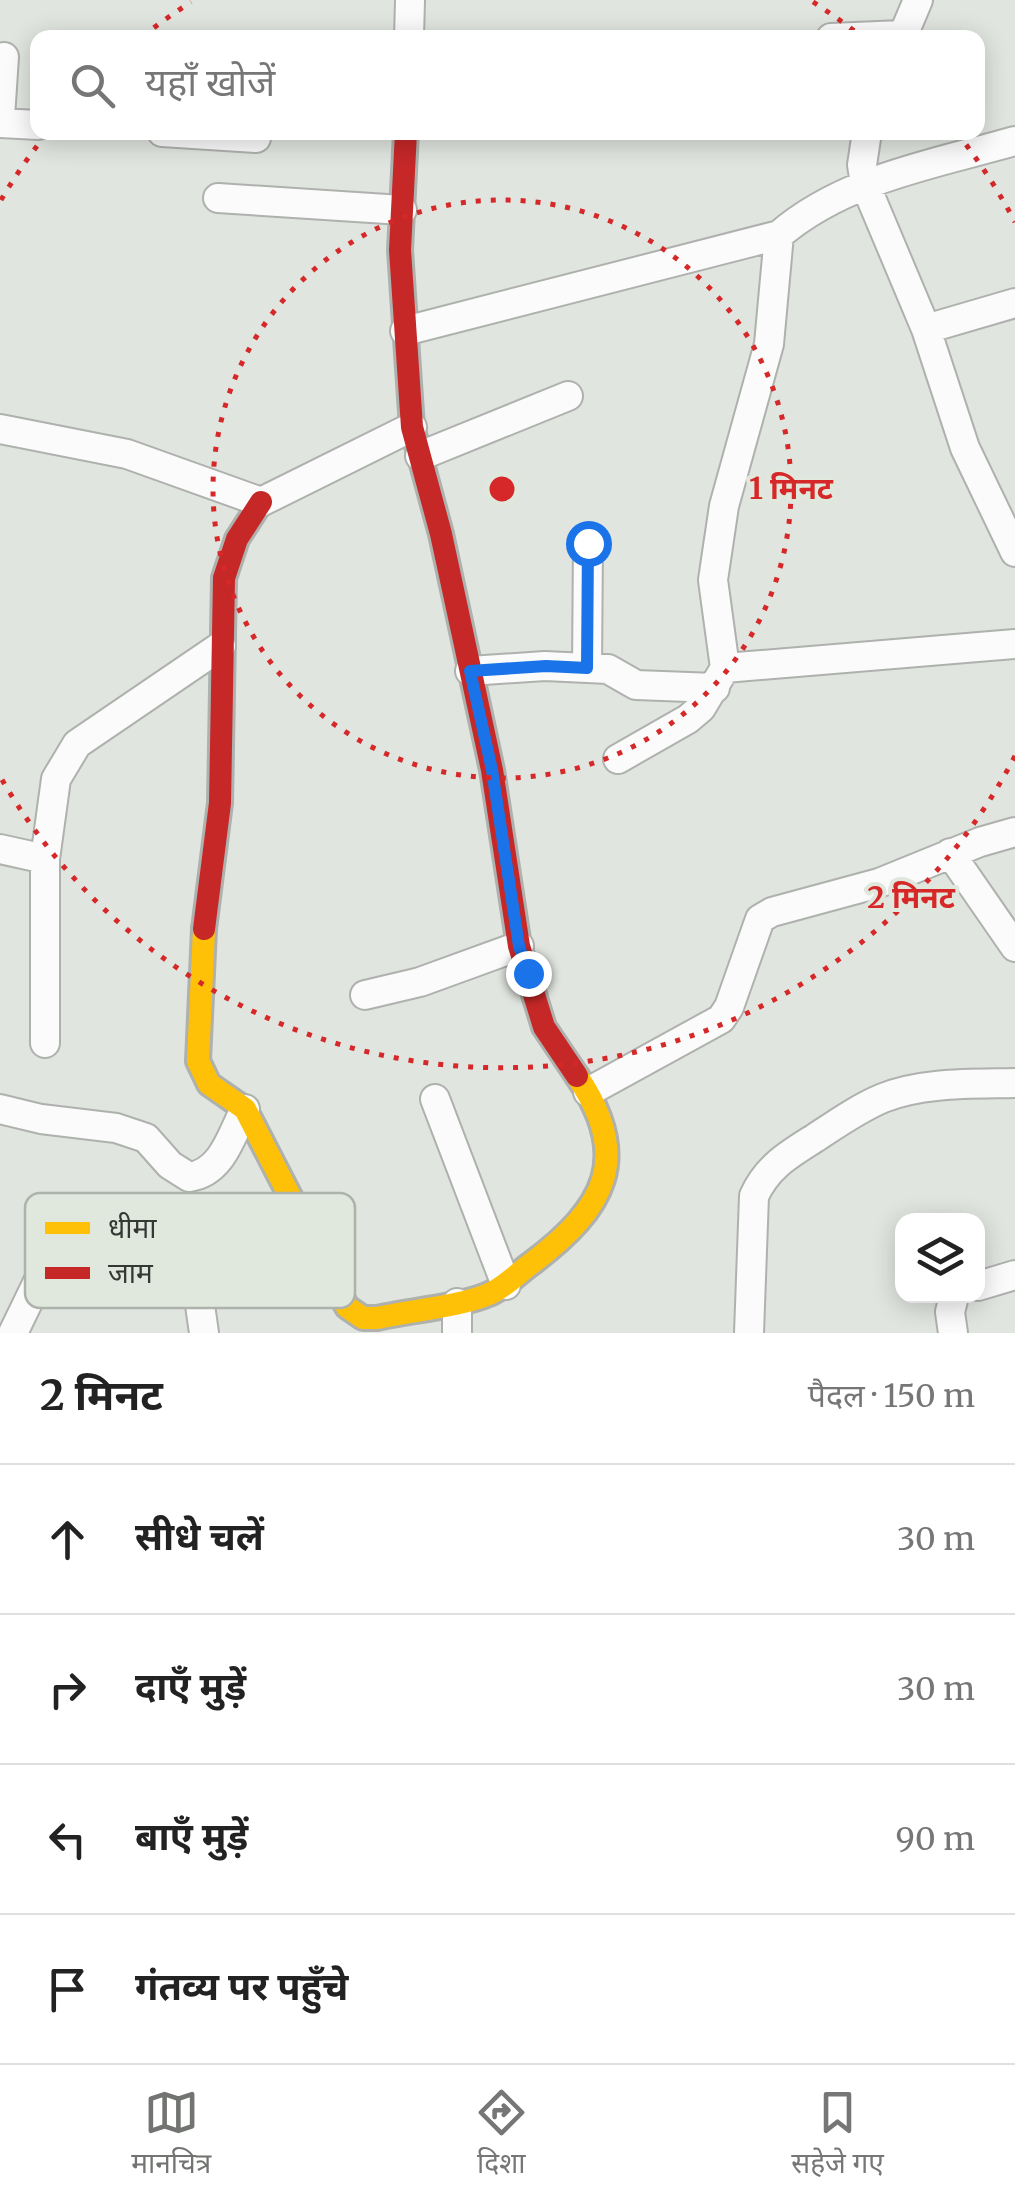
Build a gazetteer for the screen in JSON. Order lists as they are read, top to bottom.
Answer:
{
  "legend": ["धीमा", "जाम"],
  "page": {
    "search": "यहाँ खोजें",
    "heading": ["2 मिनट", "पैदल · 150 m"],
    "list": [
      ["सीधे चलें", "30 m"],
      ["दाएँ मुड़ें", "30 m"],
      ["बाएँ मुड़ें", "90 m"],
      "गंतव्य पर पहुँचे"
    ],
    "nav": ["मानचित्र", "दिशा", "सहेजे गए"]
  },
  "rings": ["1 मिनट", "2 मिनट"]
}
